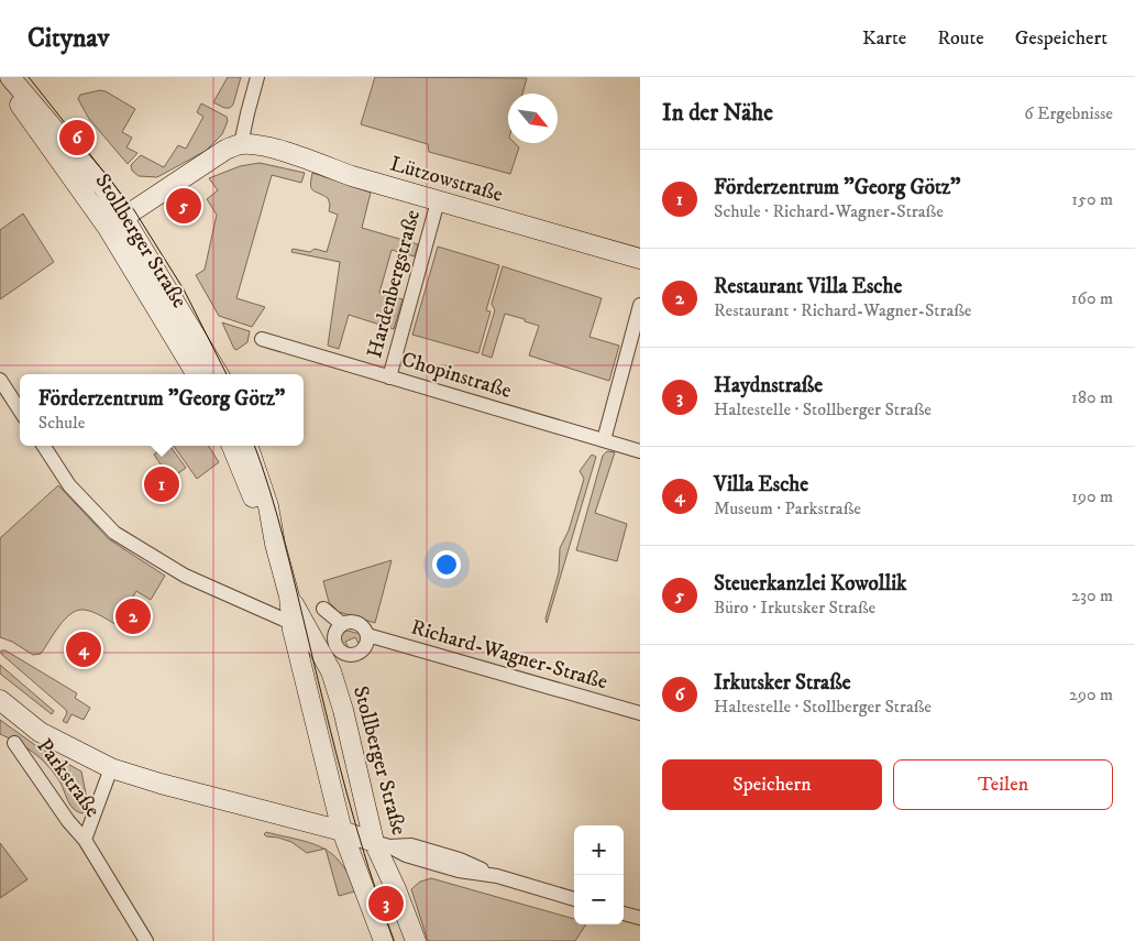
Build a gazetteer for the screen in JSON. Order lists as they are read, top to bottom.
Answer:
{
  "streets": {
    "main road": ["Lützowstraße", "Stollberger Straße", "Parkstraße"],
    "street": ["Hardenbergstraße", "Chopinstraße", "Richard-Wagner-Straße"]
  },
  "crossings": [
    ["Lützowstraße", "Hardenbergstraße"],
    ["Hardenbergstraße", "Chopinstraße"]
  ],
  "north": "bottom right",
  "page": {
    "header": "Citynav",
    "nav": ["Karte", "Route", "Gespeichert"],
    "heading": ["In der Nähe", "6 Ergebnisse"],
    "pins": [
      "6",
      "5",
      "1",
      "2",
      "4",
      "3"
    ],
    "list": [
      {
        "mark": "1",
        "name": "Förderzentrum \"Georg Götz\"",
        "note": "Schule · Richard-Wagner-Straße",
        "value": "150 m"
      },
      {
        "mark": "2",
        "name": "Restaurant Villa Esche",
        "note": "Restaurant · Richard-Wagner-Straße",
        "value": "160 m"
      },
      {
        "mark": "3",
        "name": "Haydnstraße",
        "note": "Haltestelle · Stollberger Straße",
        "value": "180 m"
      },
      {
        "mark": "4",
        "name": "Villa Esche",
        "note": "Museum · Parkstraße",
        "value": "190 m"
      },
      {
        "mark": "5",
        "name": "Steuerkanzlei Kowollik",
        "note": "Büro · Irkutsker Straße",
        "value": "230 m"
      },
      {
        "mark": "6",
        "name": "Irkutsker Straße",
        "note": "Haltestelle · Stollberger Straße",
        "value": "290 m"
      }
    ],
    "popup": ["Förderzentrum \"Georg Götz\"", "Schule"],
    "buttons": ["Speichern", "Teilen"],
    "map_buttons": ["+", "−"]
  }
}
